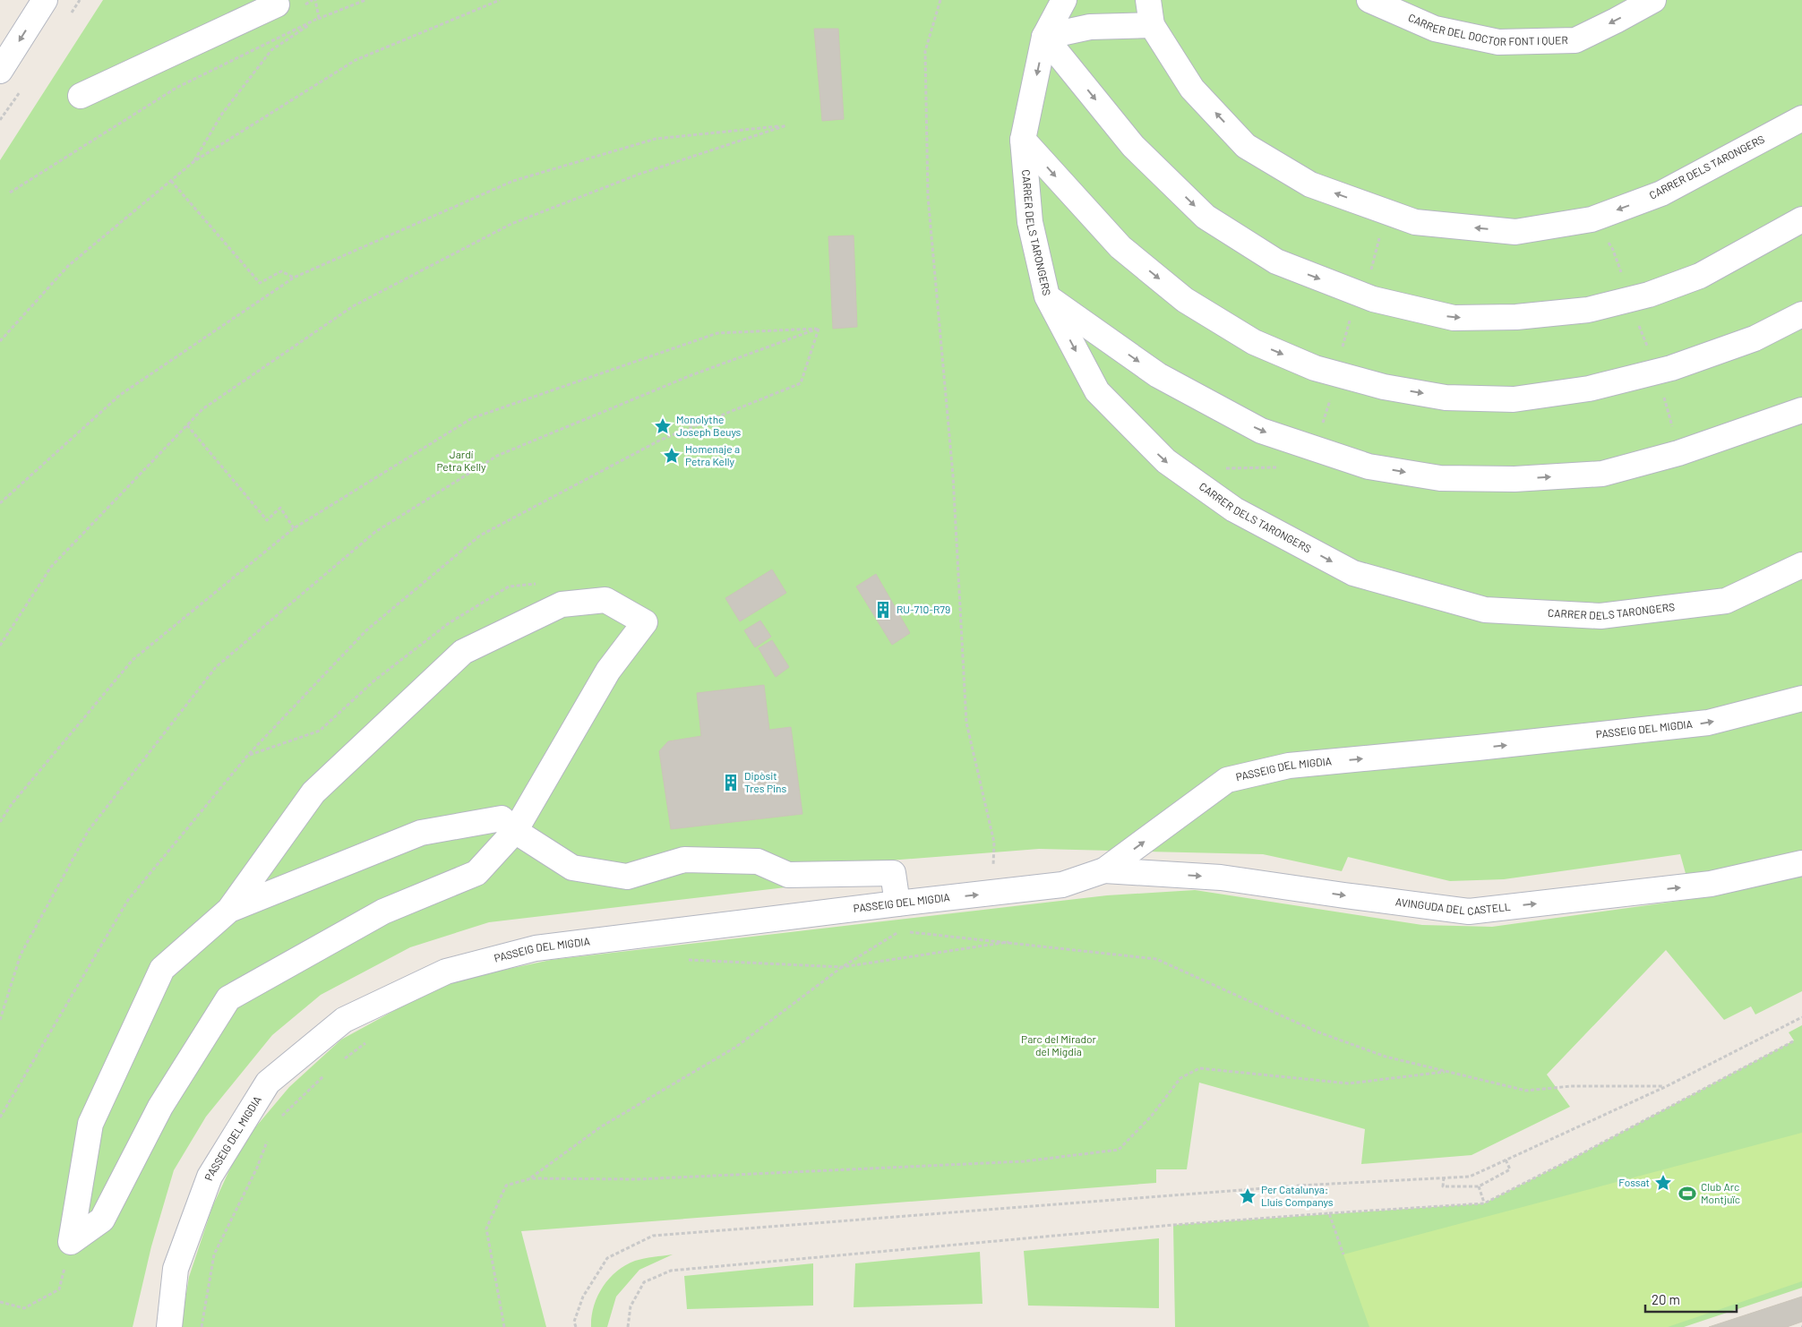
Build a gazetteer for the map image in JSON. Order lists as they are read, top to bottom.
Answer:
{
  "streets": {
    "street": [
      "CARRER DEL DOCTOR FONT I QUER",
      "CARRER DELS TARONGERS",
      "PASSEIG DEL MIGDIA",
      "AVINGUDA DEL CASTELL"
    ]
  },
  "crossings": [
    ["PASSEIG DEL MIGDIA", "AVINGUDA DEL CASTELL"]
  ],
  "one_way": ["CARRER DEL DOCTOR FONT I QUER", "PASSEIG DEL MIGDIA", "AVINGUDA DEL CASTELL"],
  "parks": ["Jardí Petra Kelly", "Parc del Mirador del Migdia"],
  "places": {
    "place": [
      "Monolythe Joseph Beuys",
      "Homenaje a Petra Kelly",
      "Fossat",
      "Per Catalunya: Lluís Companys"
    ],
    "building": ["RU-710-R79", "Dipòsit Tres Pins"],
    "sports": ["Club Arc Montjuïc"]
  },
  "scale_bar": "20 m"
}
